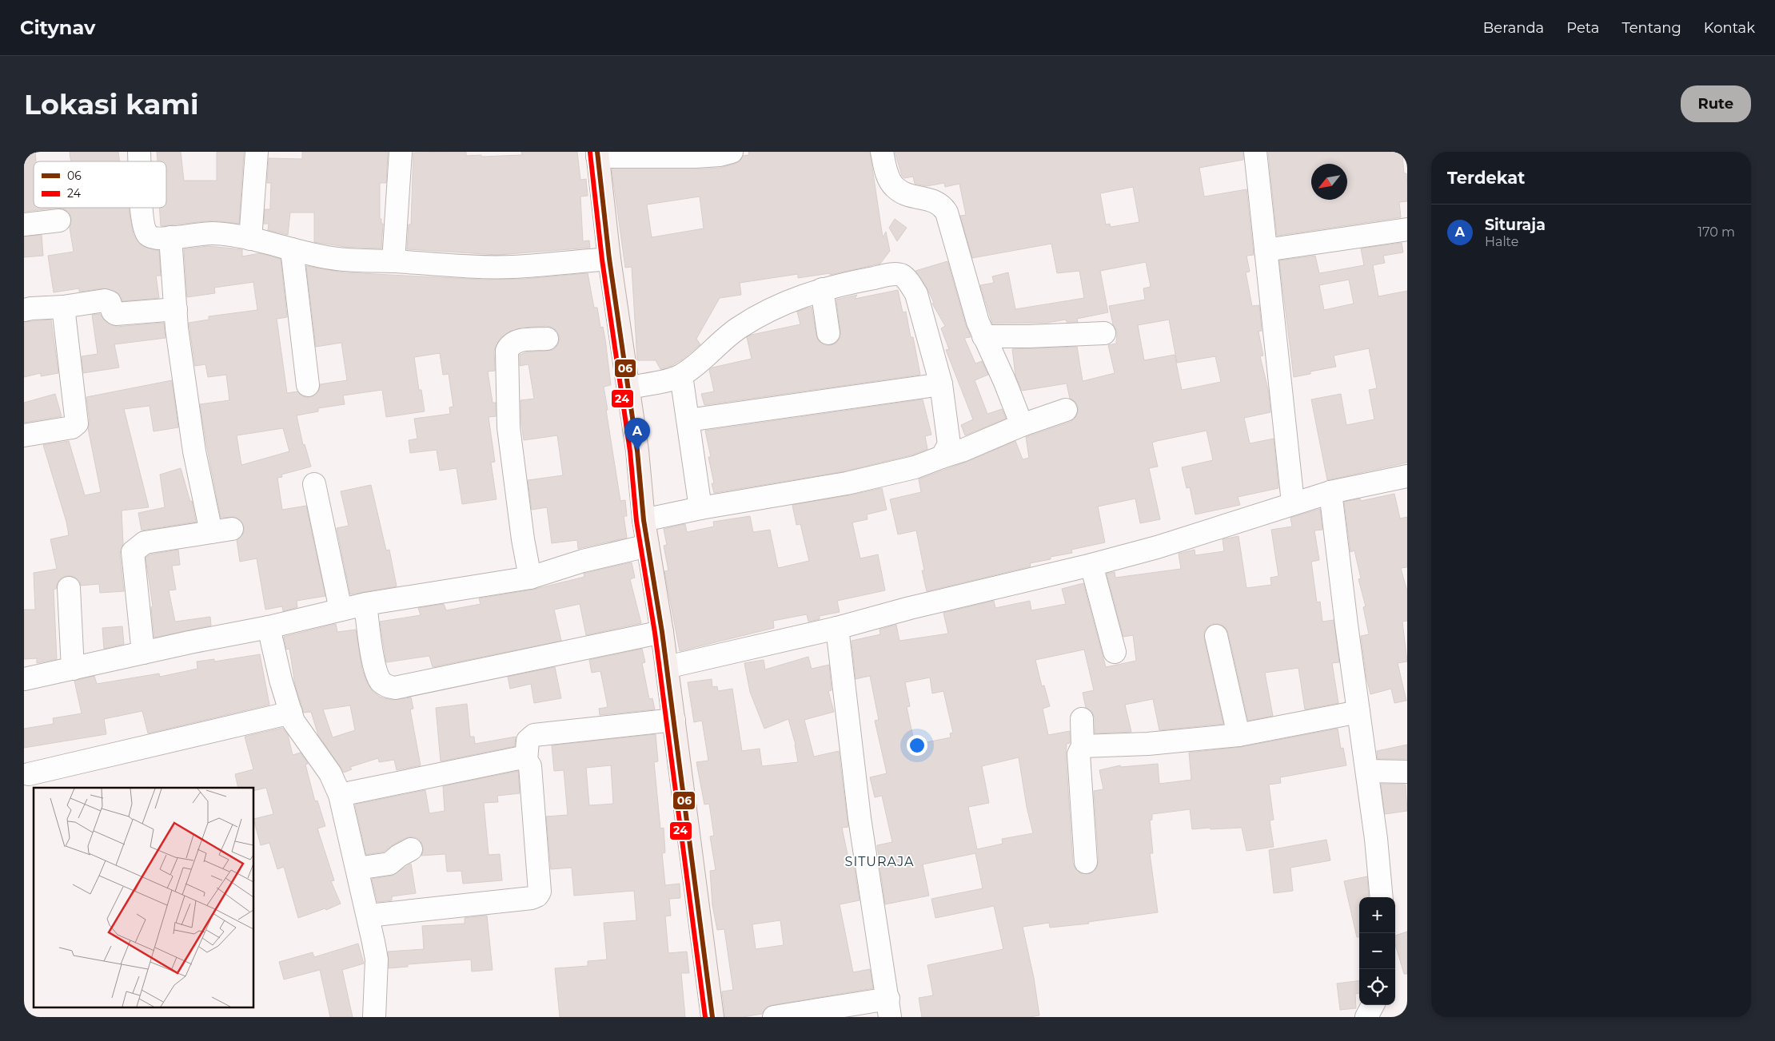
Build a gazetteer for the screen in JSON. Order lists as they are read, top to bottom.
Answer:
{
  "districts": ["SITURAJA"],
  "lines": ["transit line 06", "transit line 24"],
  "legend": ["06", "24"],
  "north": "bottom left",
  "page": {
    "header": "Citynav",
    "nav": [
      "Beranda",
      "Peta",
      "Tentang",
      "Kontak"
    ],
    "buttons": "Rute",
    "title": "Lokasi kami",
    "heading": "Terdekat",
    "list": [
      {
        "mark": "A",
        "name": "Situraja",
        "note": "Halte",
        "value": "170 m"
      }
    ],
    "pins": "A",
    "map_buttons": ["+", "−"]
  }
}
